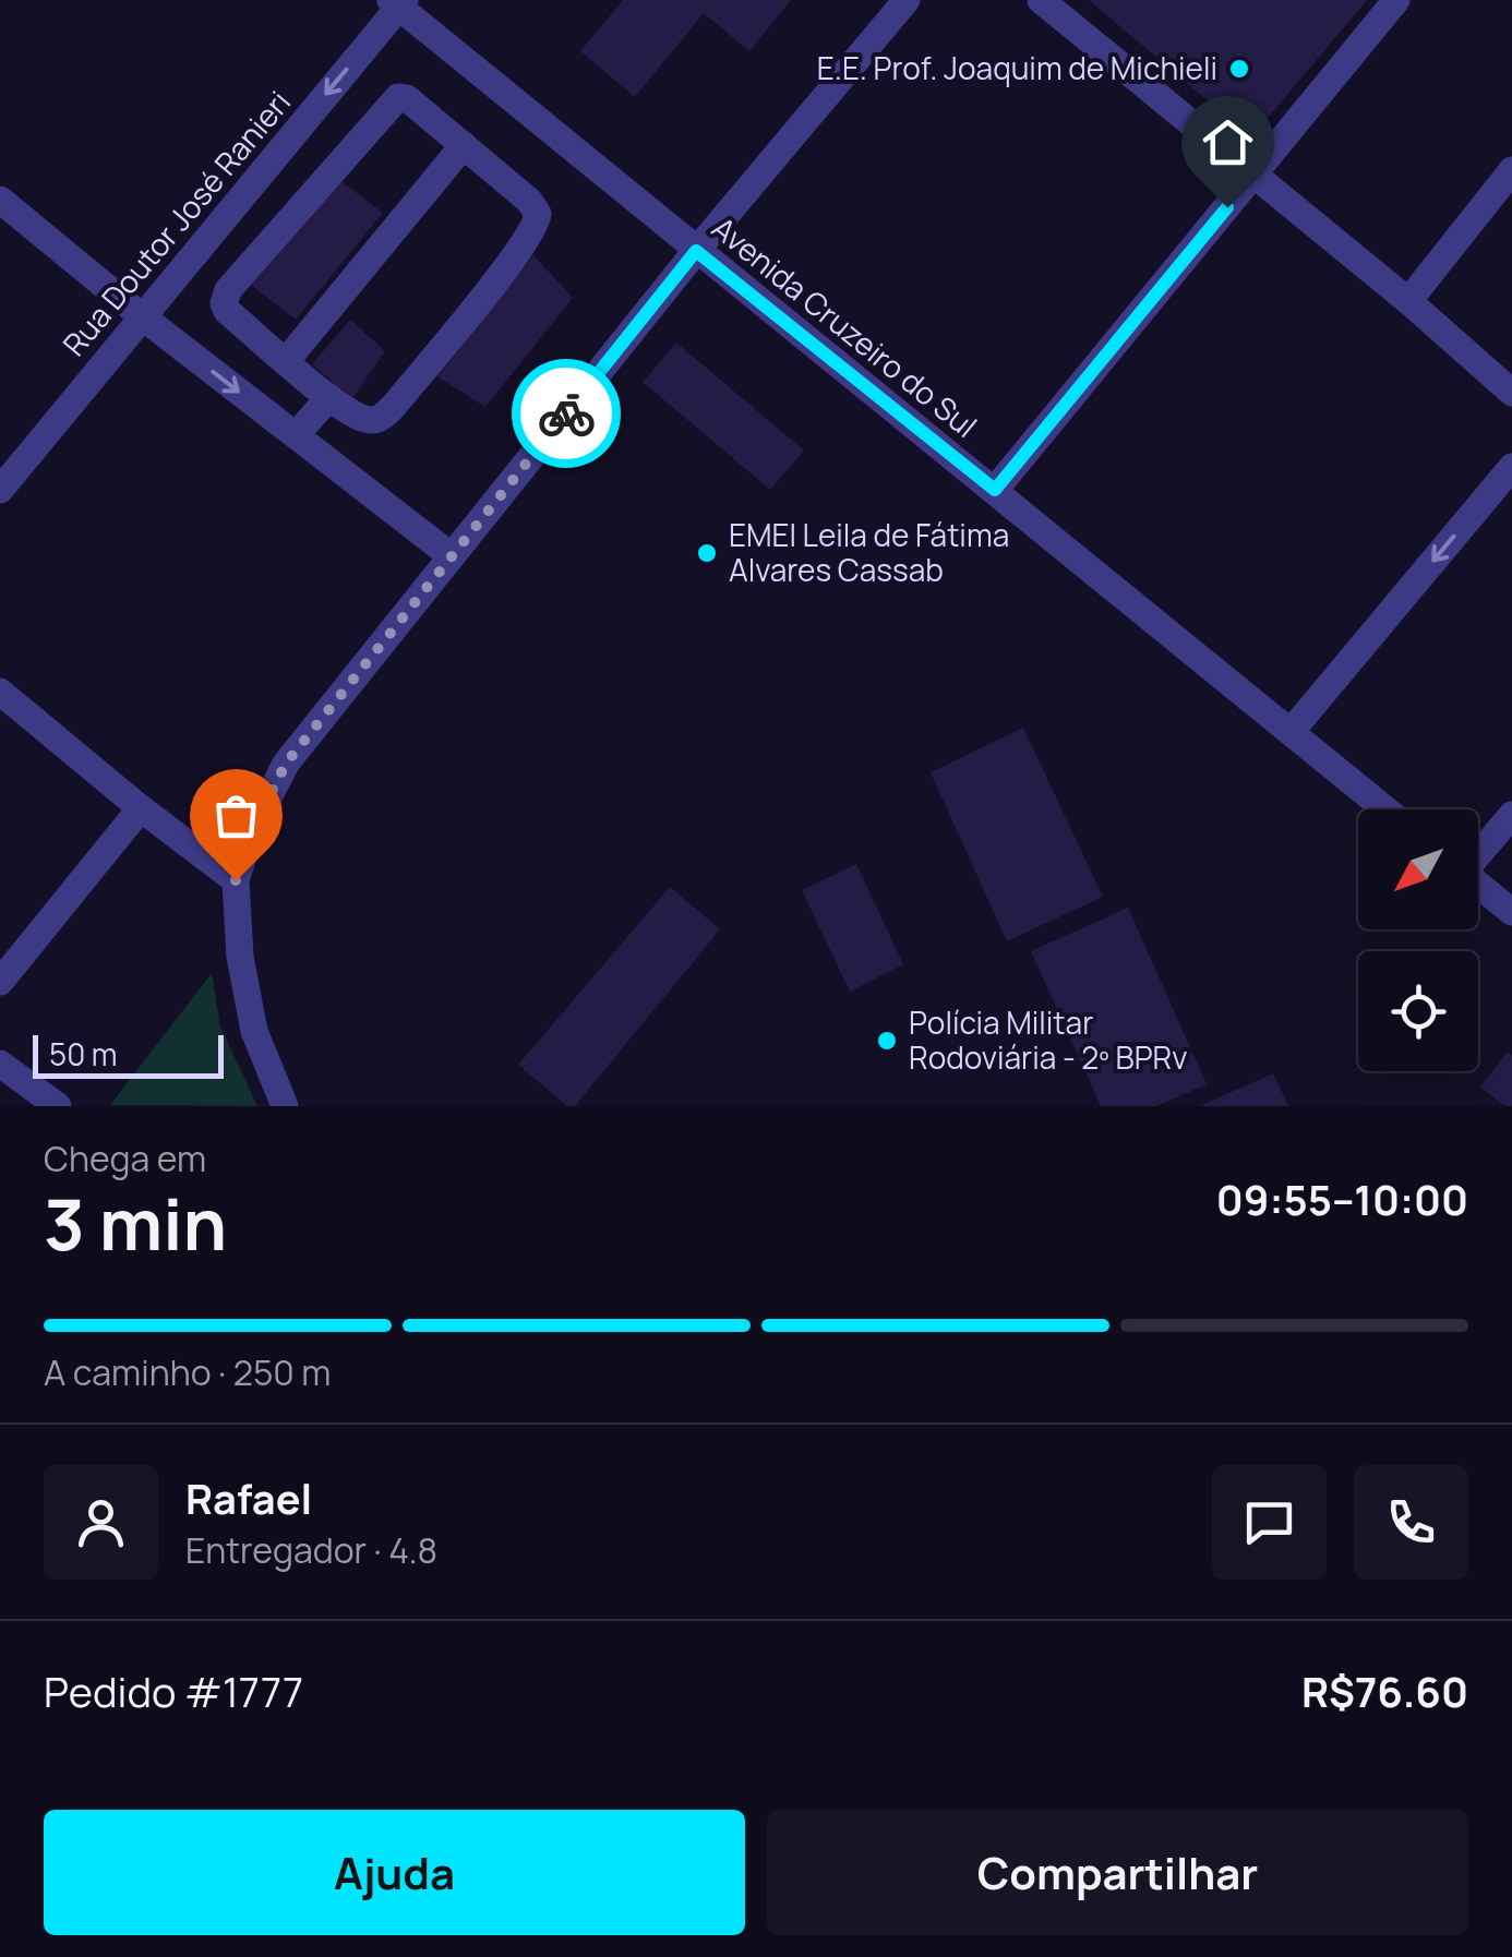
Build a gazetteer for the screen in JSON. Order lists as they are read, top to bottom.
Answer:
{
  "streets": {
    "street": ["Rua Doutor José Ranieri", "Avenida Cruzeiro do Sul"]
  },
  "crossings": [
    ["Rua Doutor José Ranieri", "Avenida Cruzeiro do Sul"]
  ],
  "places": ["E.E. Prof. Joaquim de Michieli", "EMEI Leila de Fátima Alvares Cassab", "Polícia Militar Rodoviária - 2º BPRv"],
  "scale_bar": "50 m",
  "north": "bottom left",
  "page": {
    "scale": "50 m",
    "heading": ["3 min", "Chega em", "09:55–10:00"],
    "panel": [
      "Rafael",
      "Entregador · 4.8",
      "Pedido #1777",
      "R$76.60"
    ],
    "bar": "A caminho · 250 m",
    "buttons": ["Ajuda", "Compartilhar"]
  }
}
